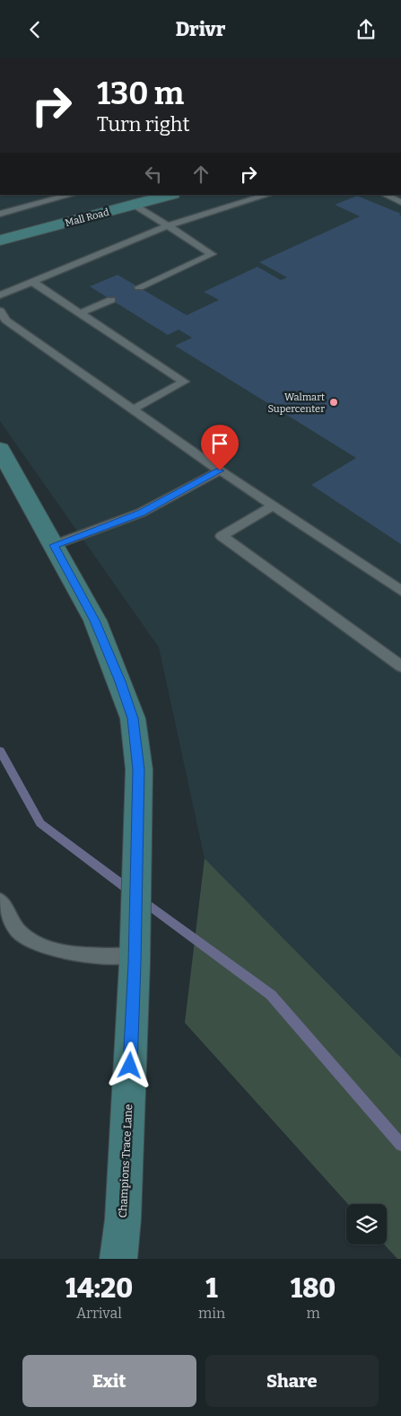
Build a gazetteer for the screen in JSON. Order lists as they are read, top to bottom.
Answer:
{
  "streets": {
    "street": ["Mall Road", "Champions Trace Lane"]
  },
  "places": ["Walmart Supercenter"],
  "page": {
    "header": "Drivr",
    "turn": ["130 m", "Turn right"],
    "eta": [
      "14:20",
      "Arrival",
      "1",
      "min",
      "180",
      "m"
    ],
    "buttons": ["Exit", "Share"]
  }
}
